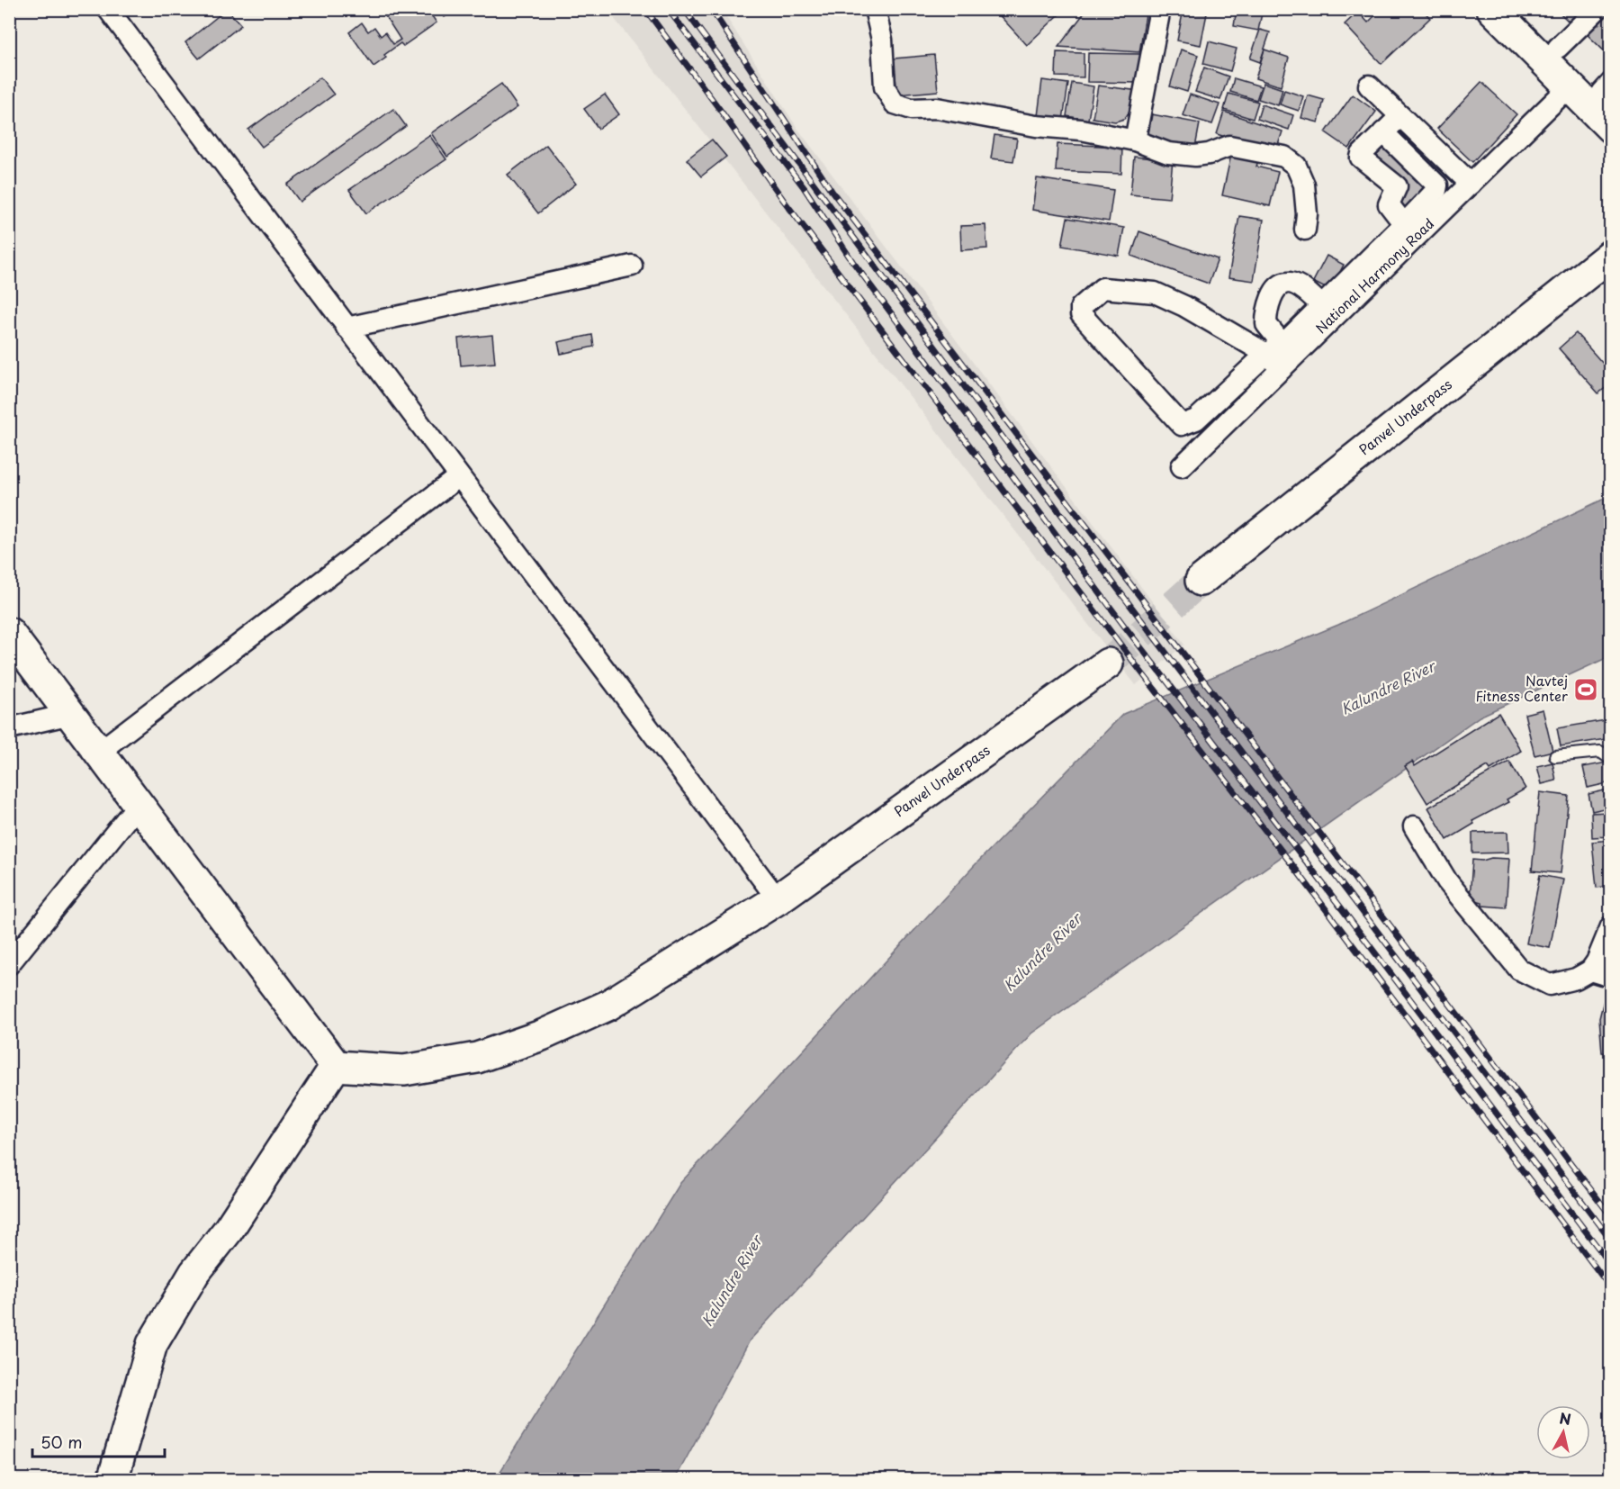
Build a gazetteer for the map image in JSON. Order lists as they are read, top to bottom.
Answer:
{
  "streets": {
    "main road": ["Panvel Underpass"],
    "street": ["National Harmony Road"]
  },
  "water": ["Kalundre River"],
  "places": {
    "sports": ["Navtej Fitness Center"]
  },
  "scale_bar": "50 m",
  "north": "top"
}
